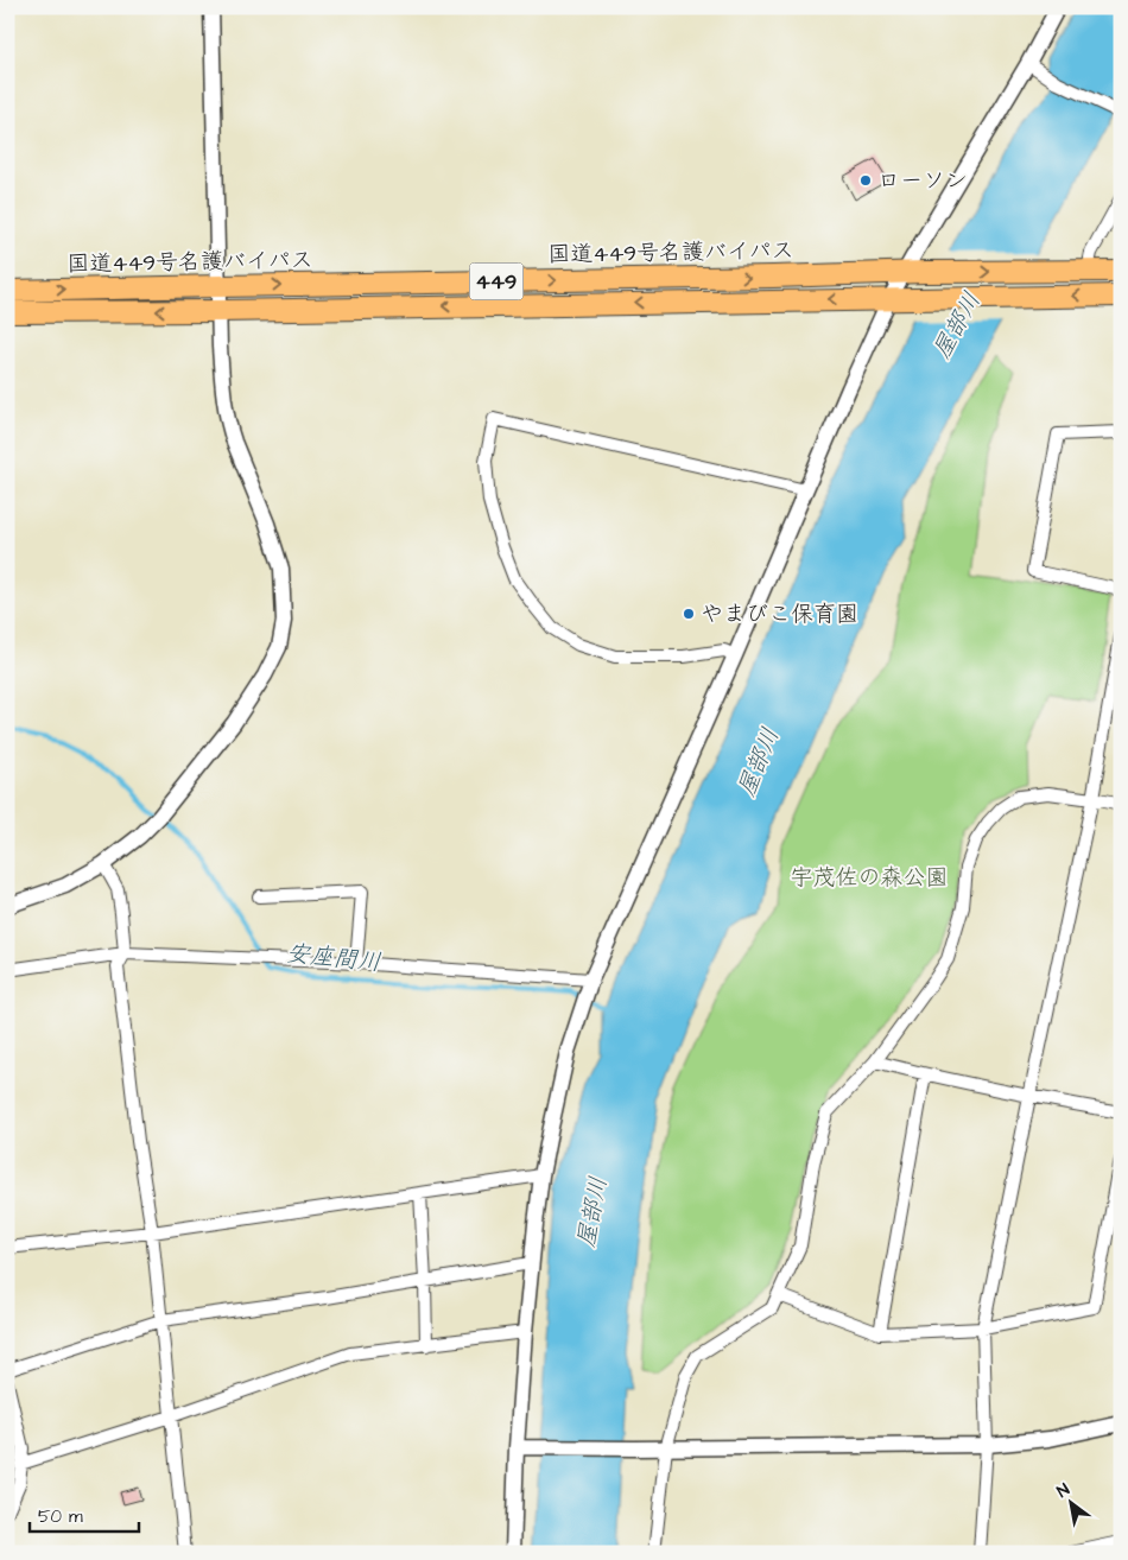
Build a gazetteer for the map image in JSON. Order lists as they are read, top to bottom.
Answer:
{
  "streets": {
    "highway": ["国道449号名護バイパス", "449"]
  },
  "water": ["屋部川", "安座間川"],
  "parks": ["宇茂佐の森公園"],
  "places": ["ローソン", "やまびこ保育園"],
  "scale_bar": "50 m",
  "north": "top left"
}
